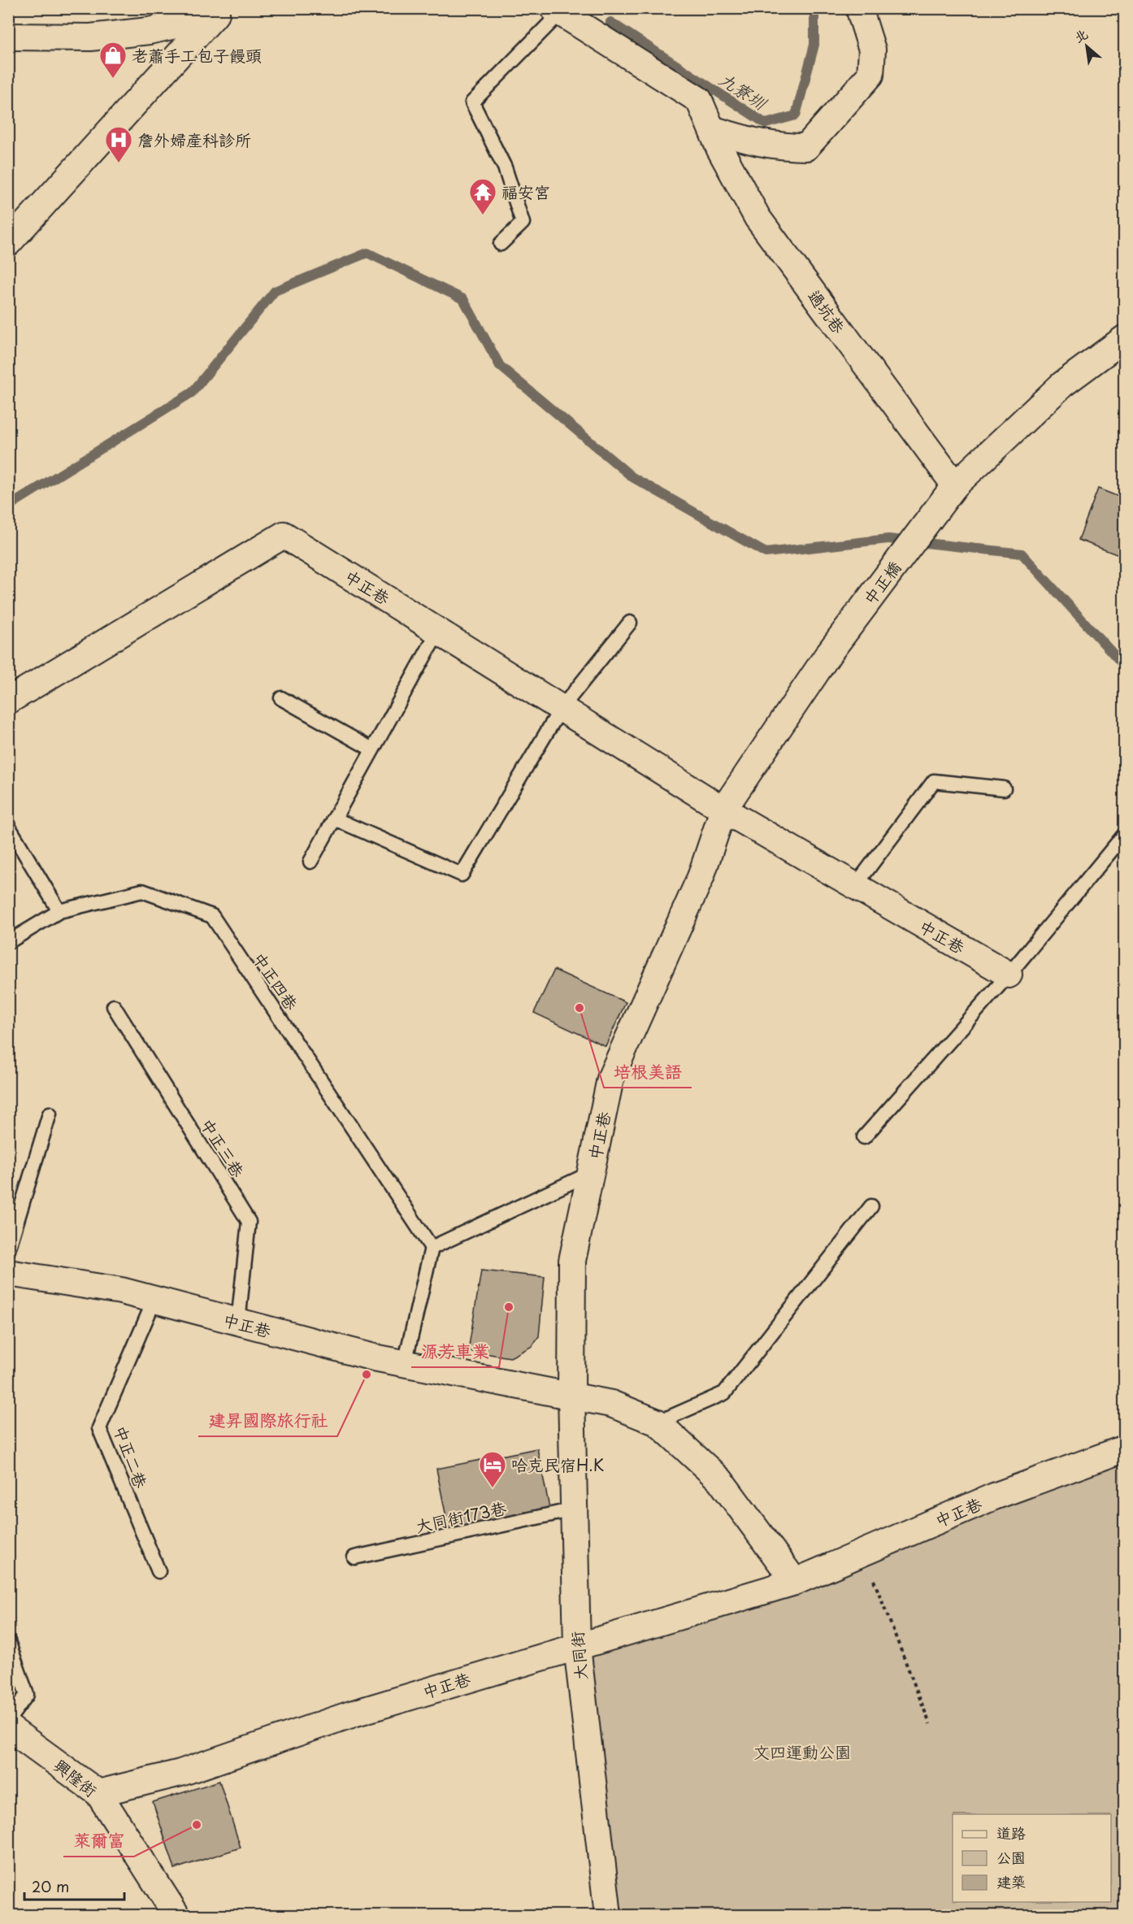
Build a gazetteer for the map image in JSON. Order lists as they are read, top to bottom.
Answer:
{
  "streets": {
    "street": [
      "過坑巷",
      "中正橋",
      "中正巷",
      "大同街",
      "興隆街"
    ],
    "lane": [
      "中正四巷",
      "中正三巷",
      "中正二巷",
      "大同街173巷"
    ]
  },
  "crossings": [
    ["過坑巷", "中正橋"],
    ["中正橋", "中正巷"],
    ["中正巷", "中正三巷"],
    ["中正巷", "中正二巷"],
    ["中正巷", "大同街"],
    ["中正巷", "興隆街"],
    ["大同街173巷", "大同街"]
  ],
  "water": ["九寮圳"],
  "parks": ["文四運動公園"],
  "places": {
    "shop": ["老蕭手工包子饅頭"],
    "hospital": ["詹外婦產科診所"],
    "temple": ["福安宮"],
    "other": [
      "培根美語",
      "源芳車業",
      "建昇國際旅行社",
      "萊爾富"
    ],
    "hotel": ["哈克民宿H.K"]
  },
  "legend": ["道路", "公園", "建築"],
  "scale_bar": "20 m",
  "north": "top left"
}
